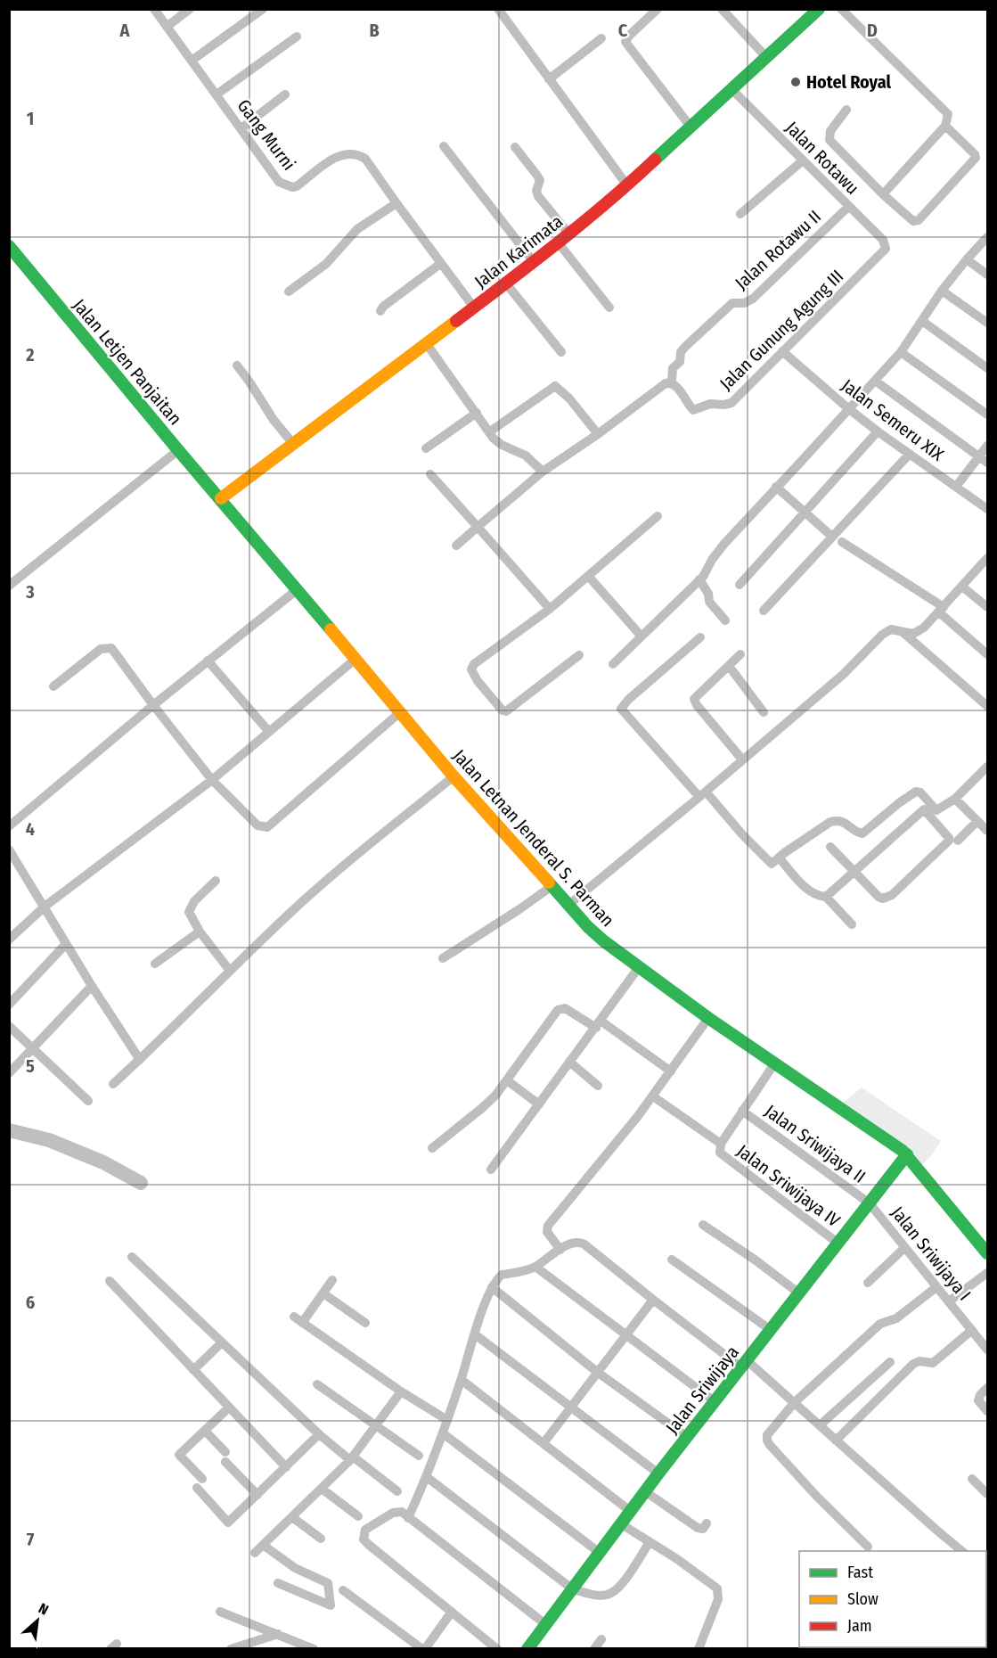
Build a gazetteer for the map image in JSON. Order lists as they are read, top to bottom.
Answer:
{
  "streets": {
    "main road": [
      "Jalan Karimata",
      "Jalan Letjen Panjaitan",
      "Jalan Letnan Jenderal S. Parman",
      "Jalan Sriwijaya"
    ],
    "street": [
      "Gang Murni",
      "Jalan Rotawu",
      "Jalan Rotawu II",
      "Jalan Gunung Agung III",
      "Jalan Semeru XIX",
      "Jalan Sriwijaya II",
      "Jalan Sriwijaya IV",
      "Jalan Sriwijaya I"
    ]
  },
  "crossings": [
    ["Gang Murni", "Jalan Karimata"],
    ["Jalan Rotawu", "Jalan Rotawu II"],
    ["Jalan Rotawu", "Jalan Karimata"],
    ["Jalan Rotawu", "Jalan Gunung Agung III"],
    ["Jalan Rotawu II", "Jalan Gunung Agung III"],
    ["Jalan Karimata", "Jalan Letjen Panjaitan"],
    ["Jalan Karimata", "Jalan Letnan Jenderal S. Parman"],
    ["Jalan Gunung Agung III", "Jalan Semeru XIX"],
    ["Jalan Letjen Panjaitan", "Jalan Letnan Jenderal S. Parman"],
    ["Jalan Letnan Jenderal S. Parman", "Jalan Sriwijaya"],
    ["Jalan Sriwijaya II", "Jalan Sriwijaya I"],
    ["Jalan Sriwijaya II", "Jalan Sriwijaya"],
    ["Jalan Sriwijaya IV", "Jalan Sriwijaya"],
    ["Jalan Sriwijaya I", "Jalan Sriwijaya"]
  ],
  "places": ["Hotel Royal"],
  "legend": ["Fast", "Slow", "Jam"],
  "north": "top right",
  "grid": {
    "columns": [
      "A",
      "B",
      "C",
      "D"
    ],
    "rows": [
      "1",
      "2",
      "3",
      "4",
      "5",
      "6",
      "7"
    ]
  }
}
